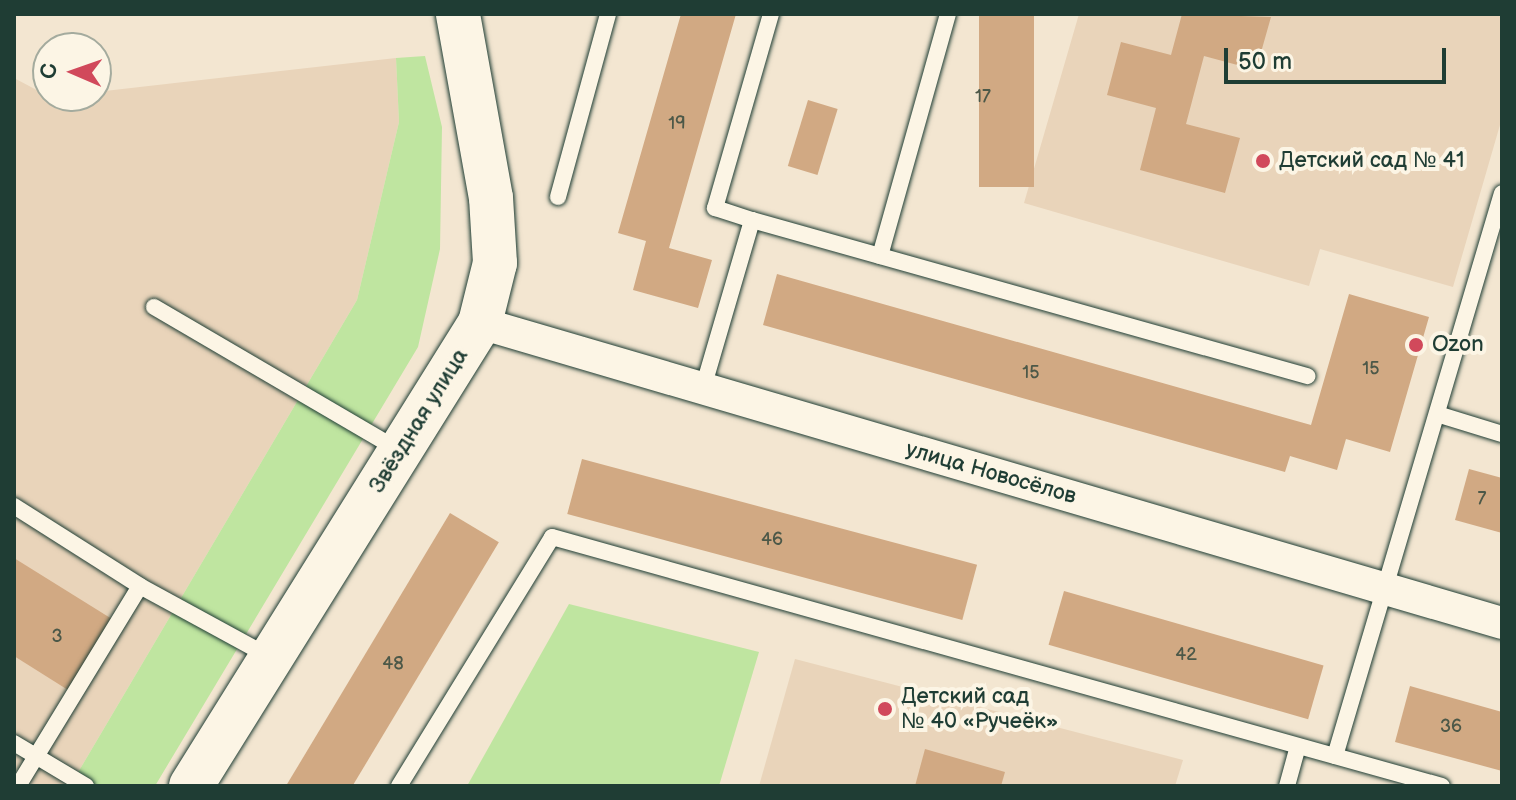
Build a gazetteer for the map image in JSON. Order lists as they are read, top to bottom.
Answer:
{
  "streets": {
    "street": ["Звёздная улица", "улица Новосёлов"]
  },
  "crossings": [
    ["Звёздная улица", "улица Новосёлов"]
  ],
  "places": ["Детский сад № 41", "Ozon", "Детский сад № 40 «Ручеёк»"],
  "house_numbers": [
    "17",
    "19",
    "15",
    "15",
    "7",
    "46",
    "3",
    "42",
    "48",
    "36"
  ],
  "scale_bar": "50 m",
  "north": "left"
}
